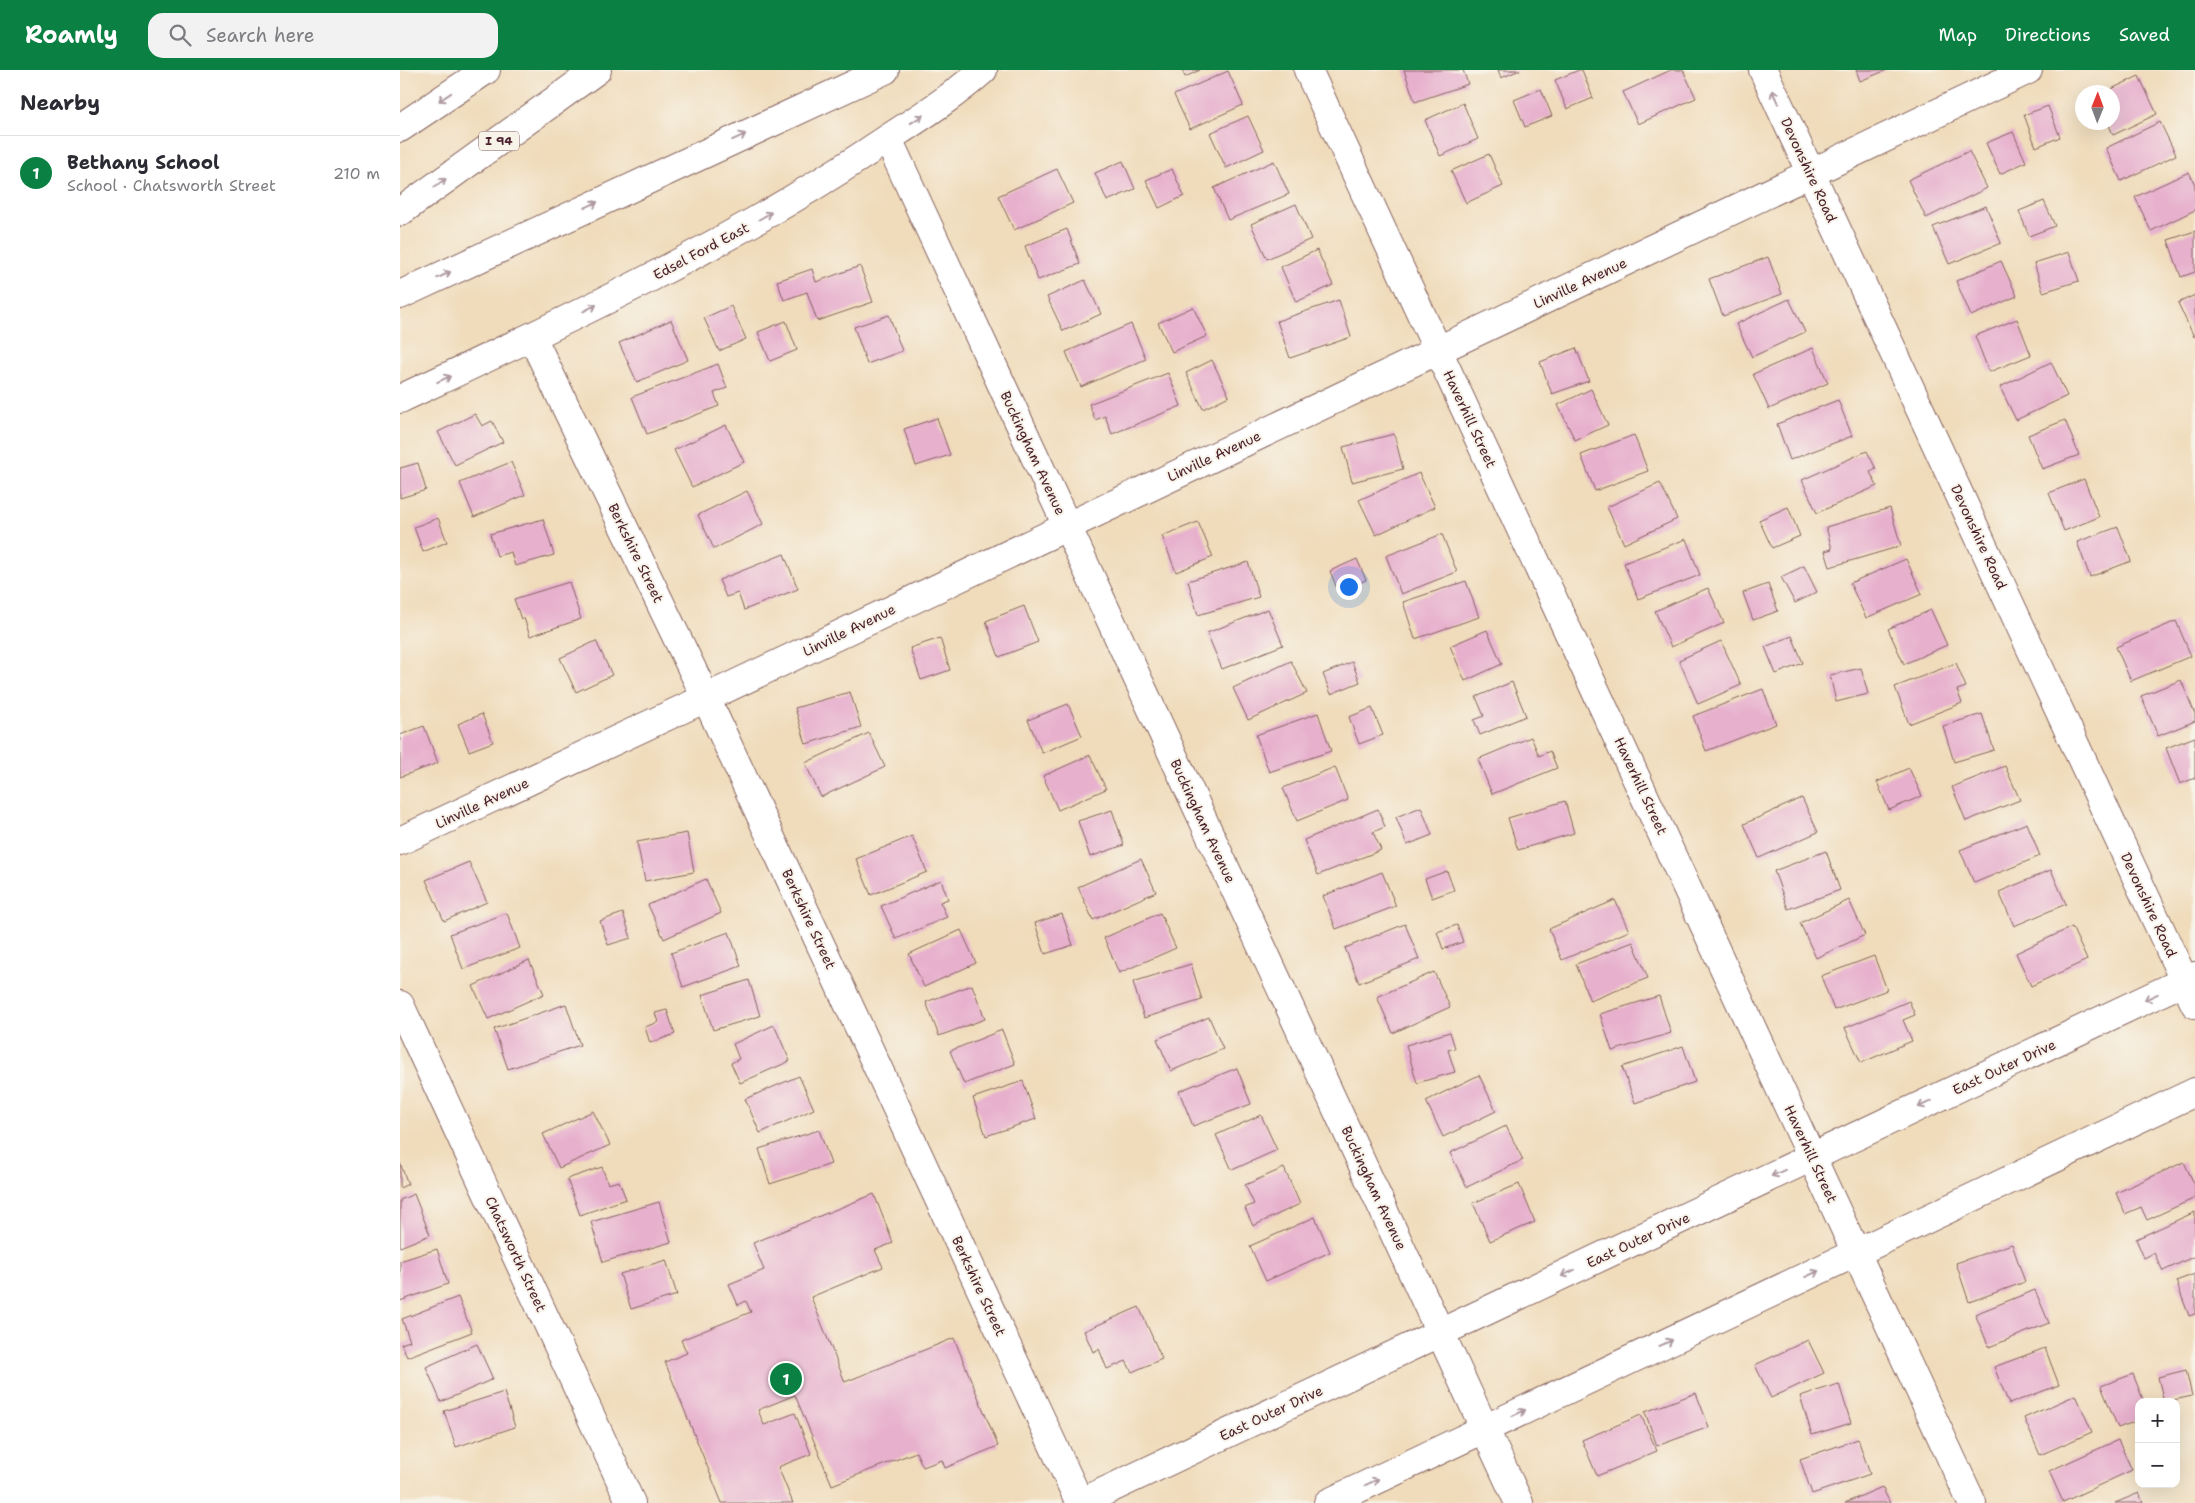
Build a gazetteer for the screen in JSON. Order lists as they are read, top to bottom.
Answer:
{
  "streets": {
    "main road": [
      "I 94",
      "Devonshire Road",
      "Edsel Ford East",
      "Linville Avenue",
      "Haverhill Street",
      "Buckingham Avenue",
      "Berkshire Street",
      "East Outer Drive",
      "Chatsworth Street"
    ]
  },
  "crossings": [
    ["Devonshire Road", "Linville Avenue"],
    ["Devonshire Road", "East Outer Drive"],
    ["Edsel Ford East", "Buckingham Avenue"],
    ["Edsel Ford East", "Berkshire Street"],
    ["Linville Avenue", "Haverhill Street"],
    ["Linville Avenue", "Buckingham Avenue"],
    ["Linville Avenue", "Berkshire Street"],
    ["Haverhill Street", "East Outer Drive"],
    ["Buckingham Avenue", "East Outer Drive"],
    ["Berkshire Street", "East Outer Drive"]
  ],
  "north": "top",
  "page": {
    "header": "Roamly",
    "search": "Search here",
    "nav": ["Map", "Directions", "Saved"],
    "heading": "Nearby",
    "list": [
      {
        "mark": "1",
        "name": "Bethany School",
        "note": "School · Chatsworth Street",
        "value": "210 m"
      }
    ],
    "pins": "1",
    "map_buttons": ["+", "−"]
  }
}
